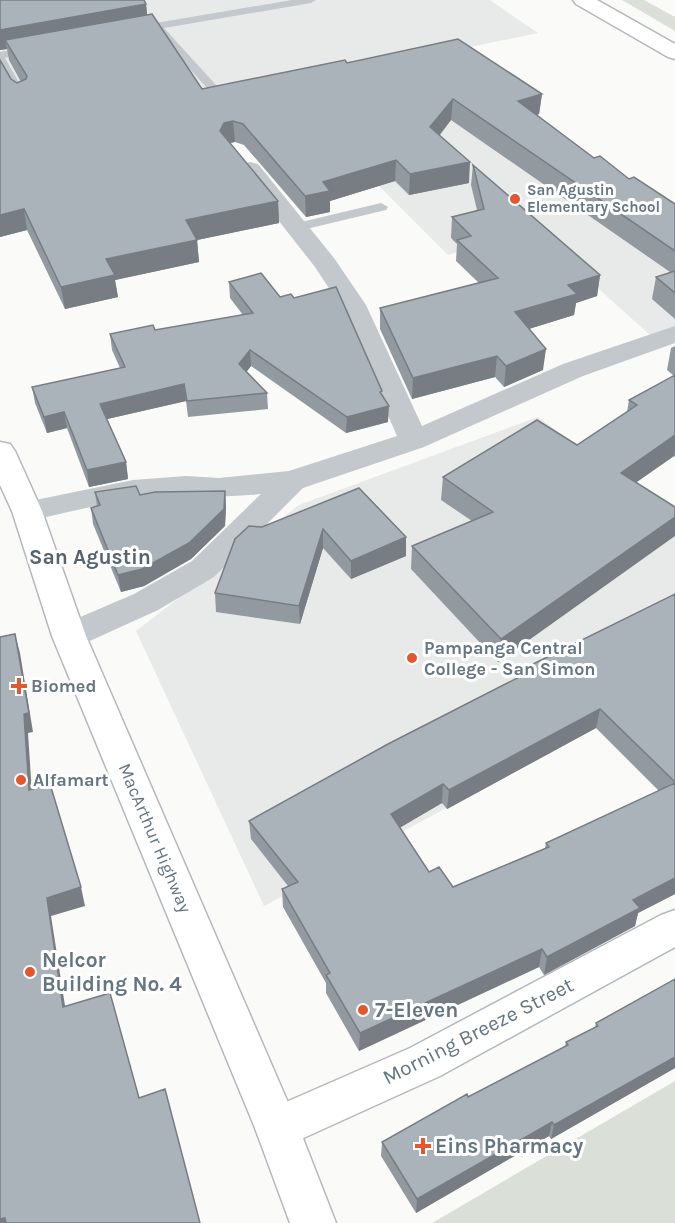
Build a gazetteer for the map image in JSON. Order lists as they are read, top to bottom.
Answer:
{
  "streets": {
    "main road": ["MacArthur Highway", "Morning Breeze Street"]
  },
  "crossings": [
    ["MacArthur Highway", "Morning Breeze Street"]
  ],
  "districts": ["San Agustin"],
  "places": {
    "other": [
      "San Agustin Elementary School",
      "Pampanga Central College - San Simon",
      "Alfamart",
      "Nelcor Building No. 4",
      "7-Eleven"
    ],
    "health": ["Biomed", "Eins Pharmacy"]
  }
}
